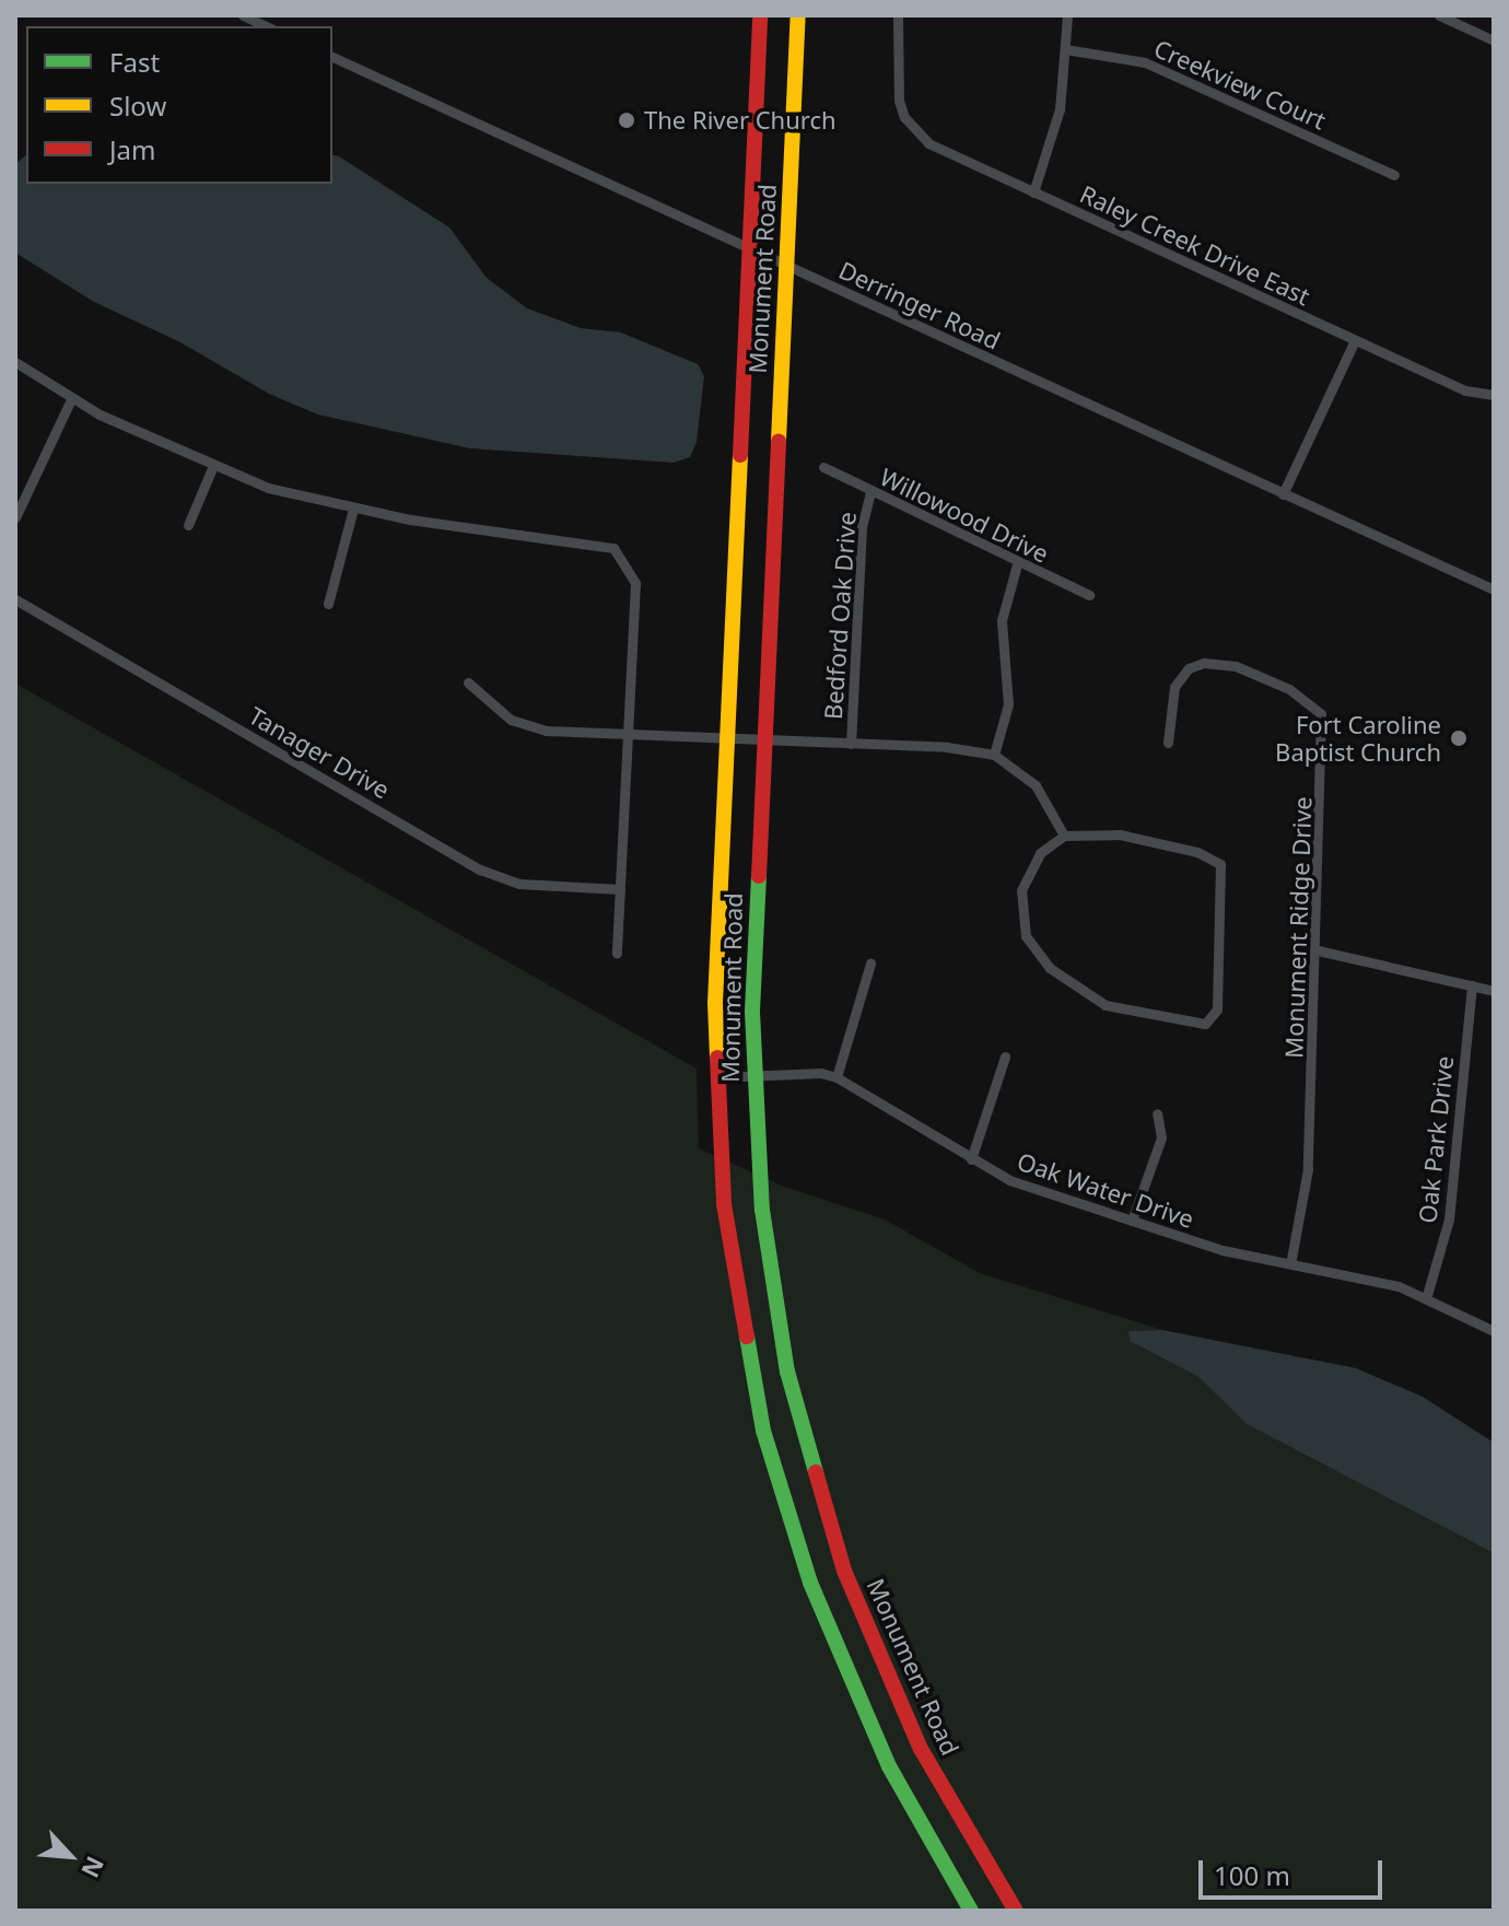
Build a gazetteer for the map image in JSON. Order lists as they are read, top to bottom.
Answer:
{
  "streets": {
    "main road": ["Monument Road"],
    "street": [
      "Creekview Court",
      "Raley Creek Drive East",
      "Derringer Road",
      "Willowood Drive",
      "Bedford Oak Drive",
      "Tanager Drive",
      "Monument Ridge Drive",
      "Oak Park Drive",
      "Oak Water Drive"
    ]
  },
  "crossings": [
    ["Monument Road", "Derringer Road"],
    ["Monument Road", "Oak Water Drive"],
    ["Willowood Drive", "Bedford Oak Drive"],
    ["Monument Ridge Drive", "Oak Water Drive"],
    ["Oak Park Drive", "Oak Water Drive"]
  ],
  "places": ["The River Church", "Fort Caroline Baptist Church"],
  "legend": ["Fast", "Slow", "Jam"],
  "scale_bar": "100 m",
  "north": "bottom right"
}
